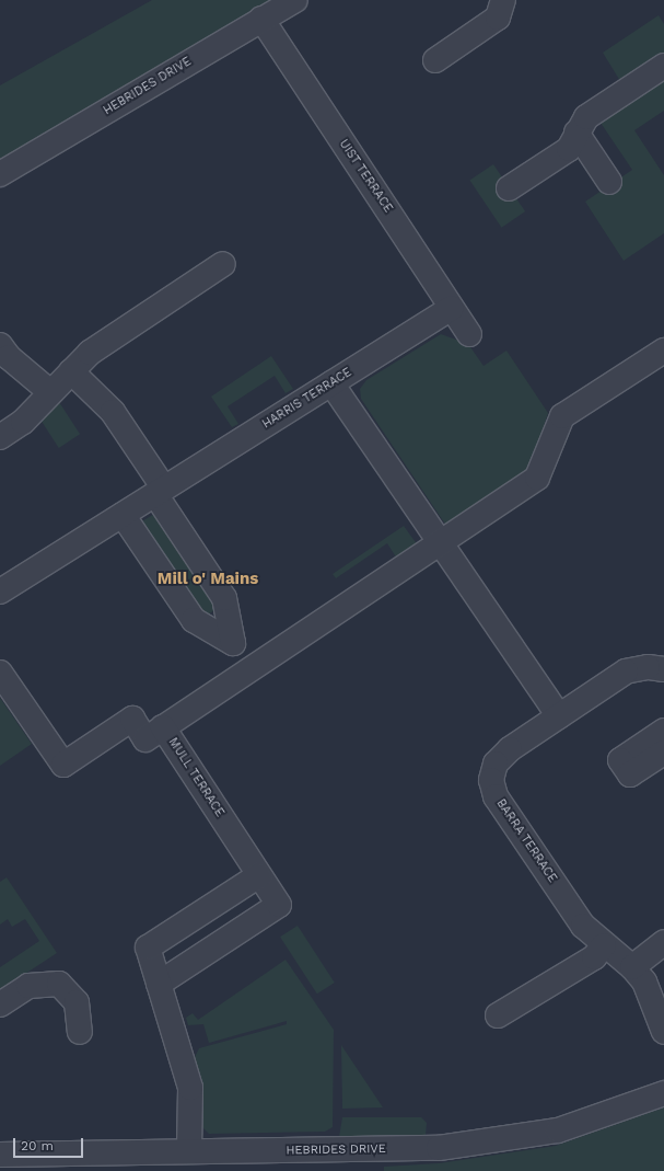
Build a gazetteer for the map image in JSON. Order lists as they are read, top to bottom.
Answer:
{
  "streets": {
    "street": [
      "HEBRIDES DRIVE",
      "UIST TERRACE",
      "HARRIS TERRACE",
      "MULL TERRACE",
      "BARRA TERRACE"
    ]
  },
  "crossings": [
    ["HEBRIDES DRIVE", "UIST TERRACE"],
    ["UIST TERRACE", "HARRIS TERRACE"]
  ],
  "districts": ["Mill o' Mains"],
  "scale_bar": "20 m"
}
